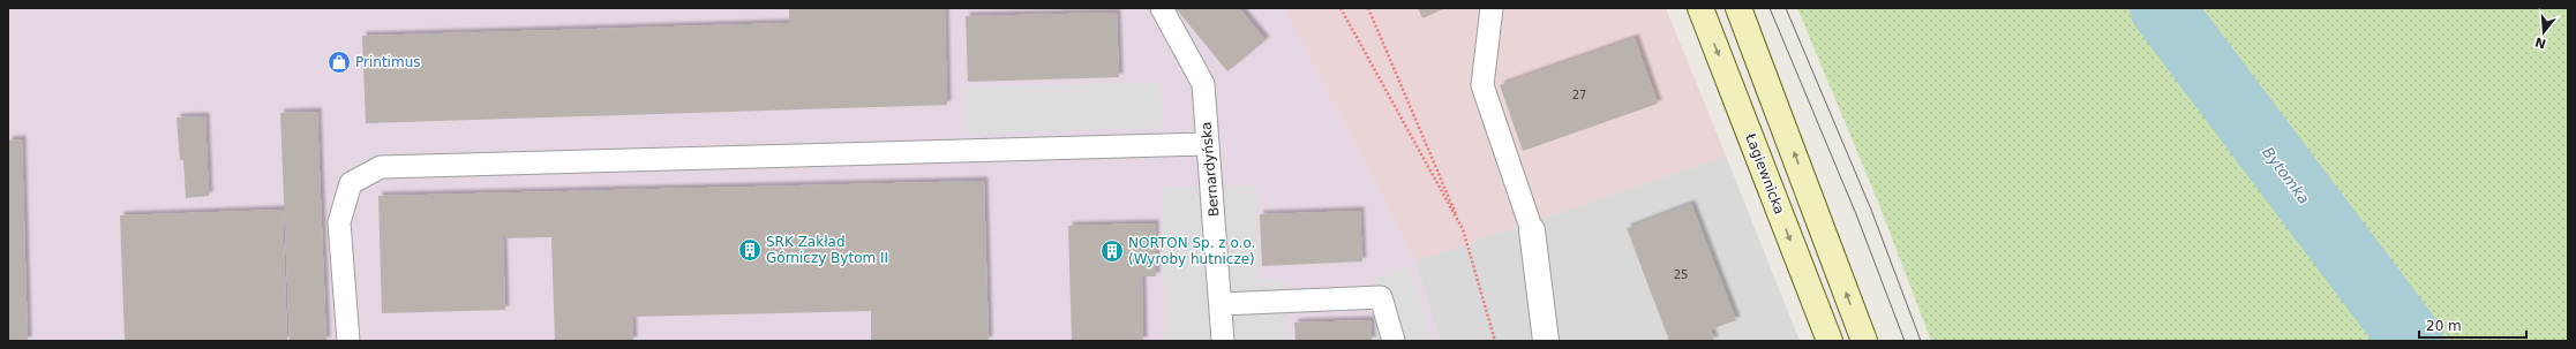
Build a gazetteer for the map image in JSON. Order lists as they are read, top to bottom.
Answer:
{
  "streets": {
    "main road": ["Łagiewnicka"],
    "lane": ["Bernardyńska"]
  },
  "water": ["Bytomka"],
  "places": {
    "shop": ["Printimus"],
    "building": ["SRK Zakład Górniczy Bytom II", "NORTON Sp. z o.o. (Wyroby hutnicze)"]
  },
  "house_numbers": ["27", "25"],
  "scale_bar": "20 m",
  "north": "bottom"
}
